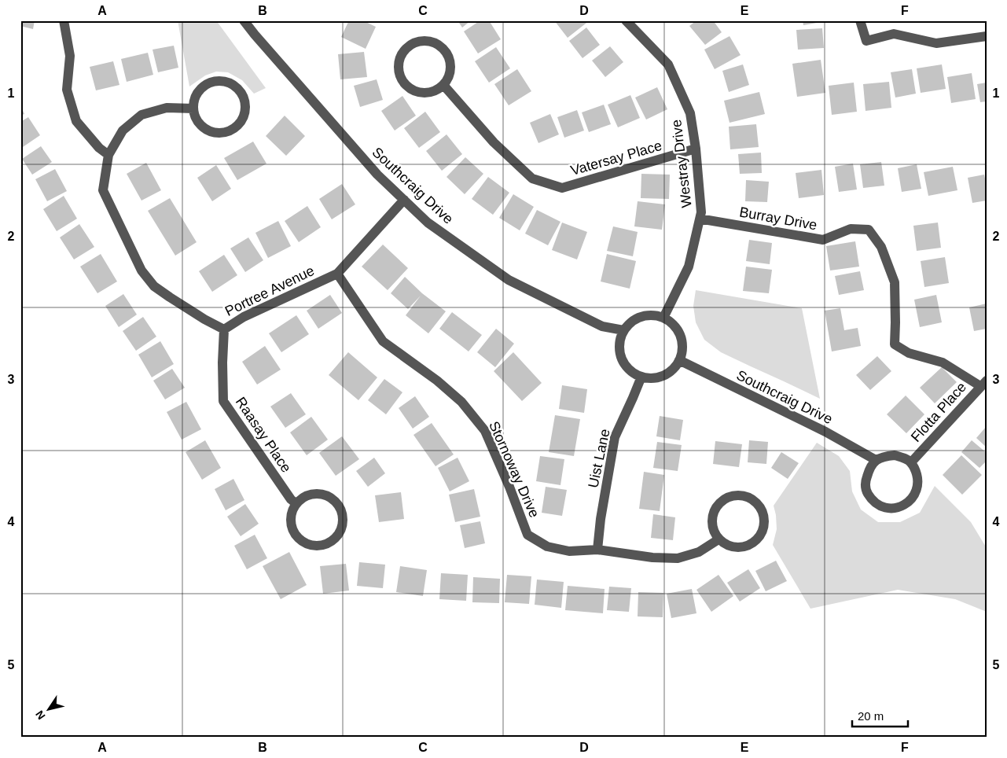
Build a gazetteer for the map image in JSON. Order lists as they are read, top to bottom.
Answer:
{
  "streets": {
    "street": [
      "Vatersay Place",
      "Westray Drive",
      "Southcraig Drive",
      "Burray Drive",
      "Portree Avenue",
      "Flotta Place",
      "Raasay Place",
      "Uist Lane",
      "Stornoway Drive"
    ]
  },
  "crossings": [
    ["Vatersay Place", "Westray Drive"],
    ["Westray Drive", "Southcraig Drive"],
    ["Westray Drive", "Burray Drive"],
    ["Westray Drive", "Uist Lane"],
    ["Southcraig Drive", "Portree Avenue"],
    ["Southcraig Drive", "Flotta Place"],
    ["Southcraig Drive", "Uist Lane"],
    ["Burray Drive", "Flotta Place"],
    ["Portree Avenue", "Raasay Place"],
    ["Portree Avenue", "Stornoway Drive"],
    ["Uist Lane", "Stornoway Drive"]
  ],
  "scale_bar": "20 m",
  "north": "bottom left",
  "grid": {
    "columns": [
      "A",
      "B",
      "C",
      "D",
      "E",
      "F"
    ],
    "rows": [
      "1",
      "2",
      "3",
      "4",
      "5"
    ]
  }
}
